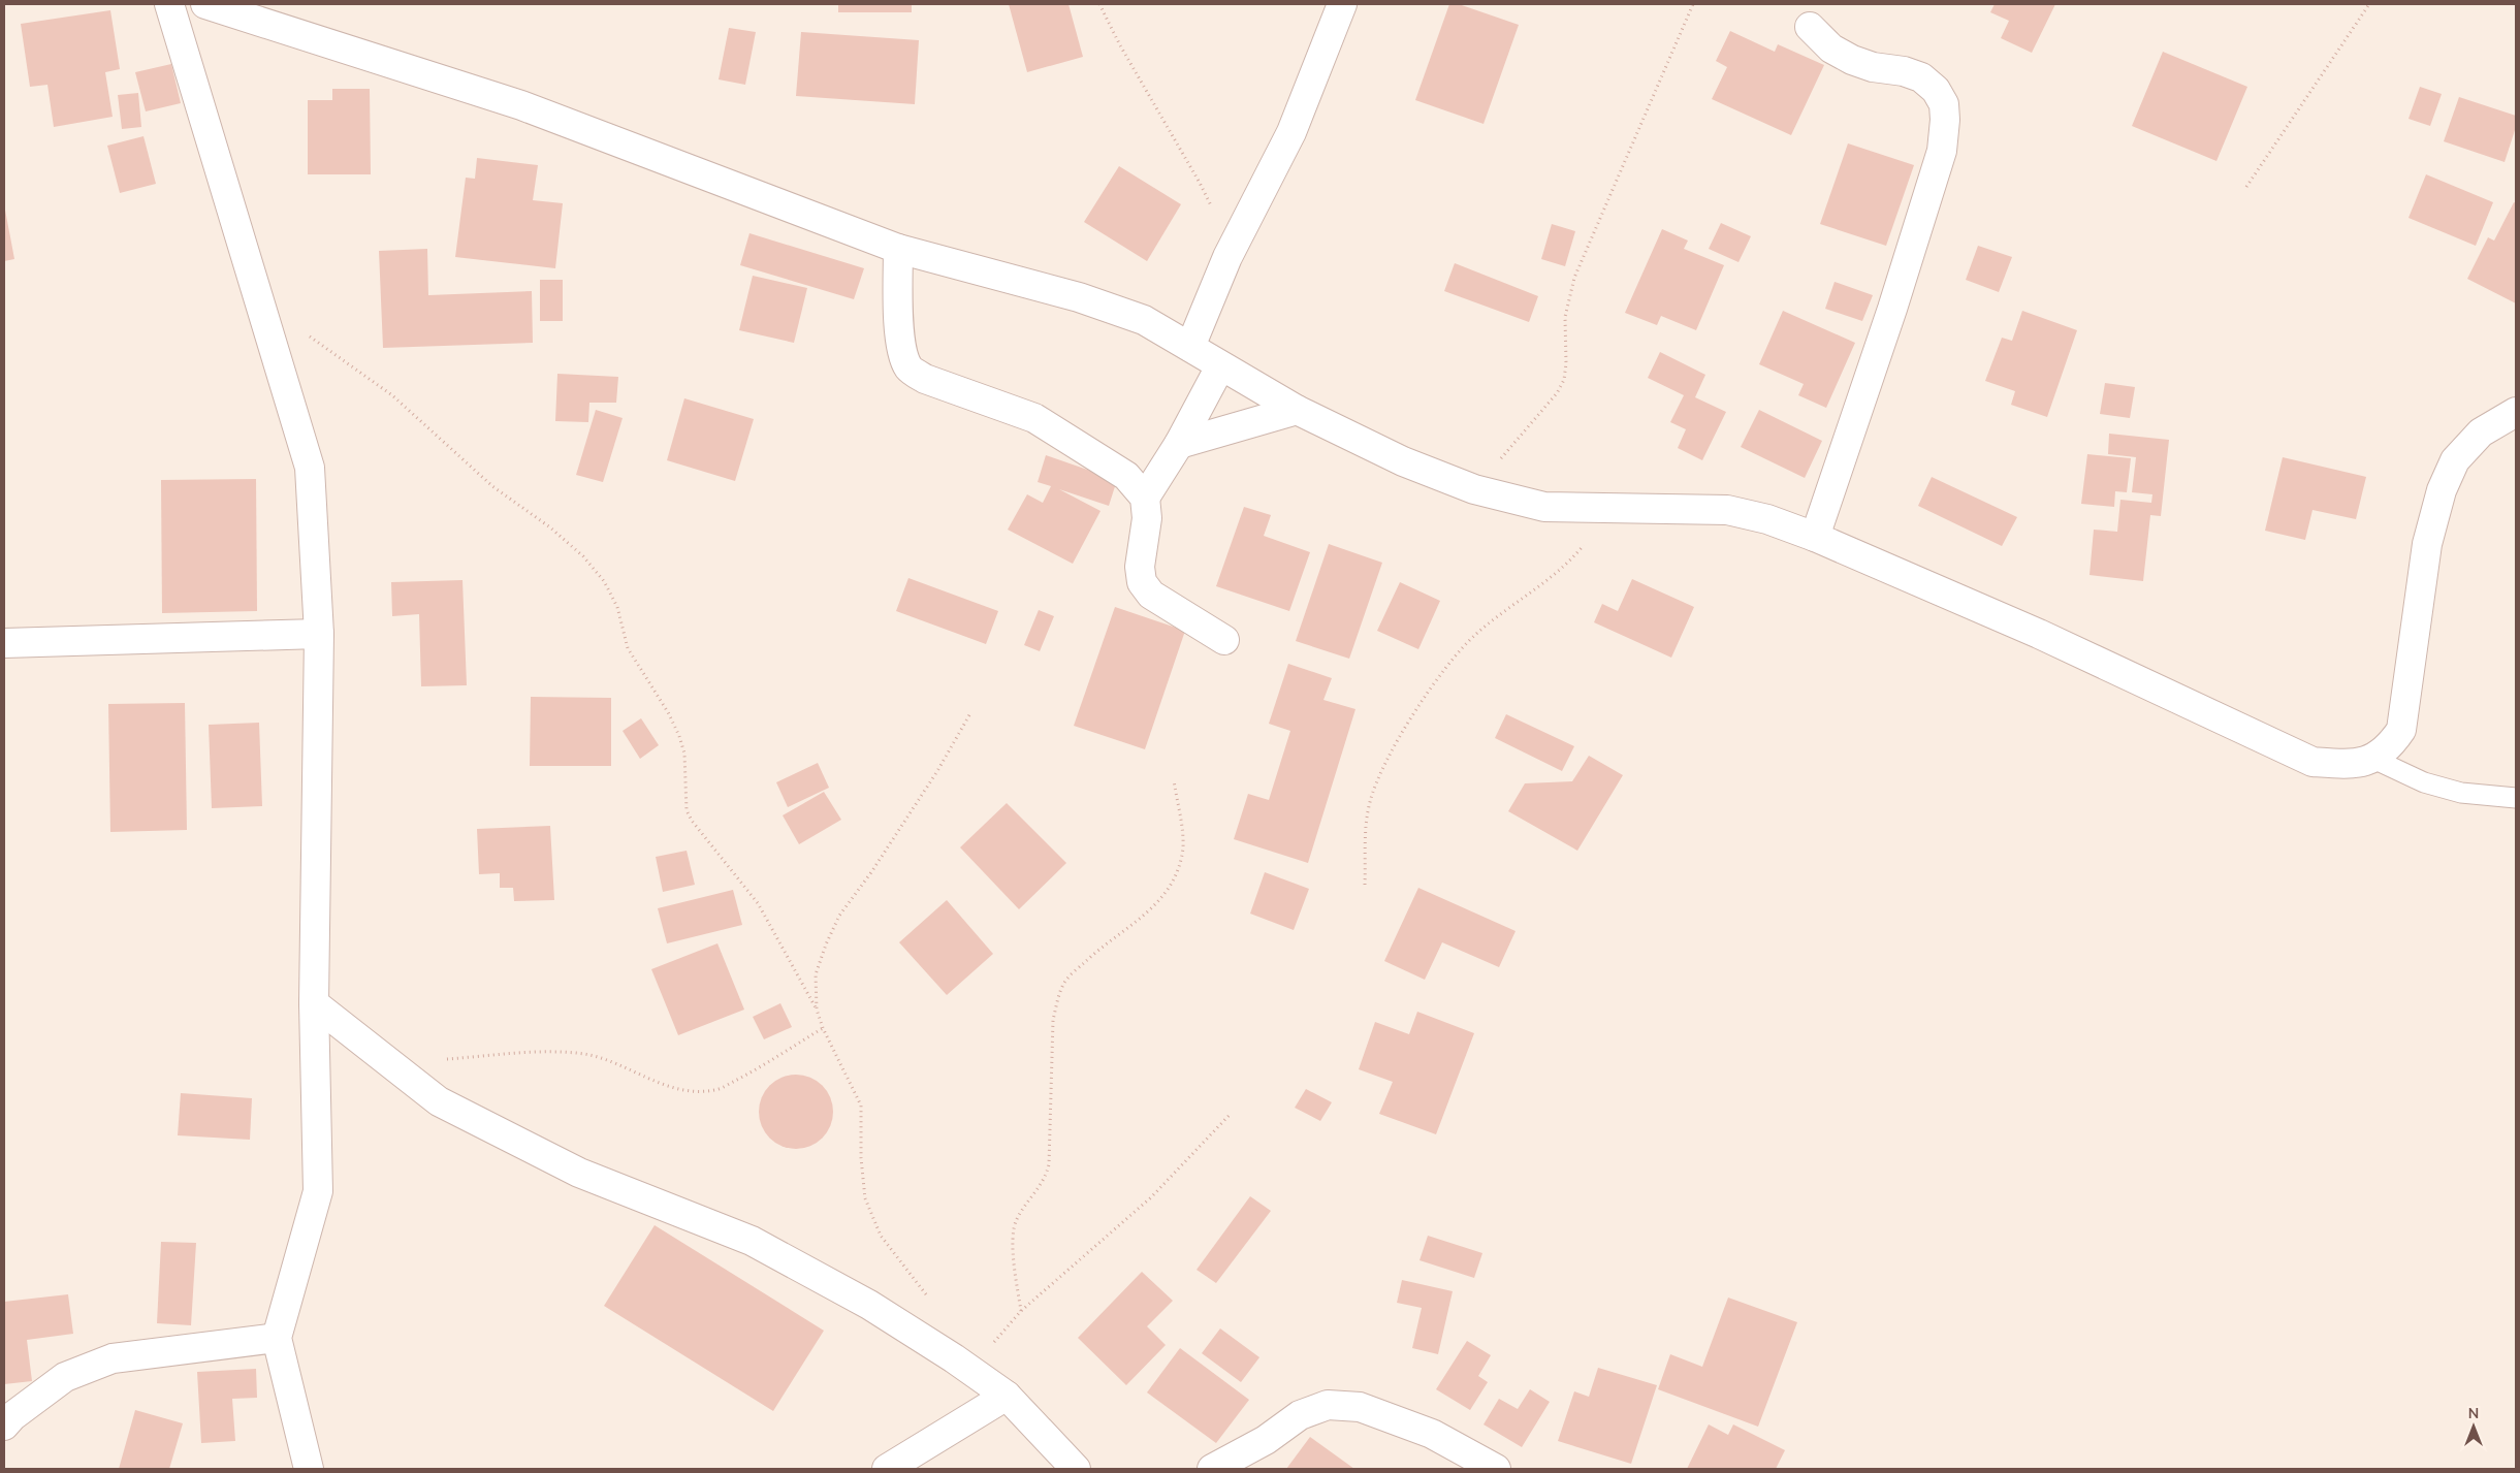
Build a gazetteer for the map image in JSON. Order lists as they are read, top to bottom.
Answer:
{
  "north": "top"
}
